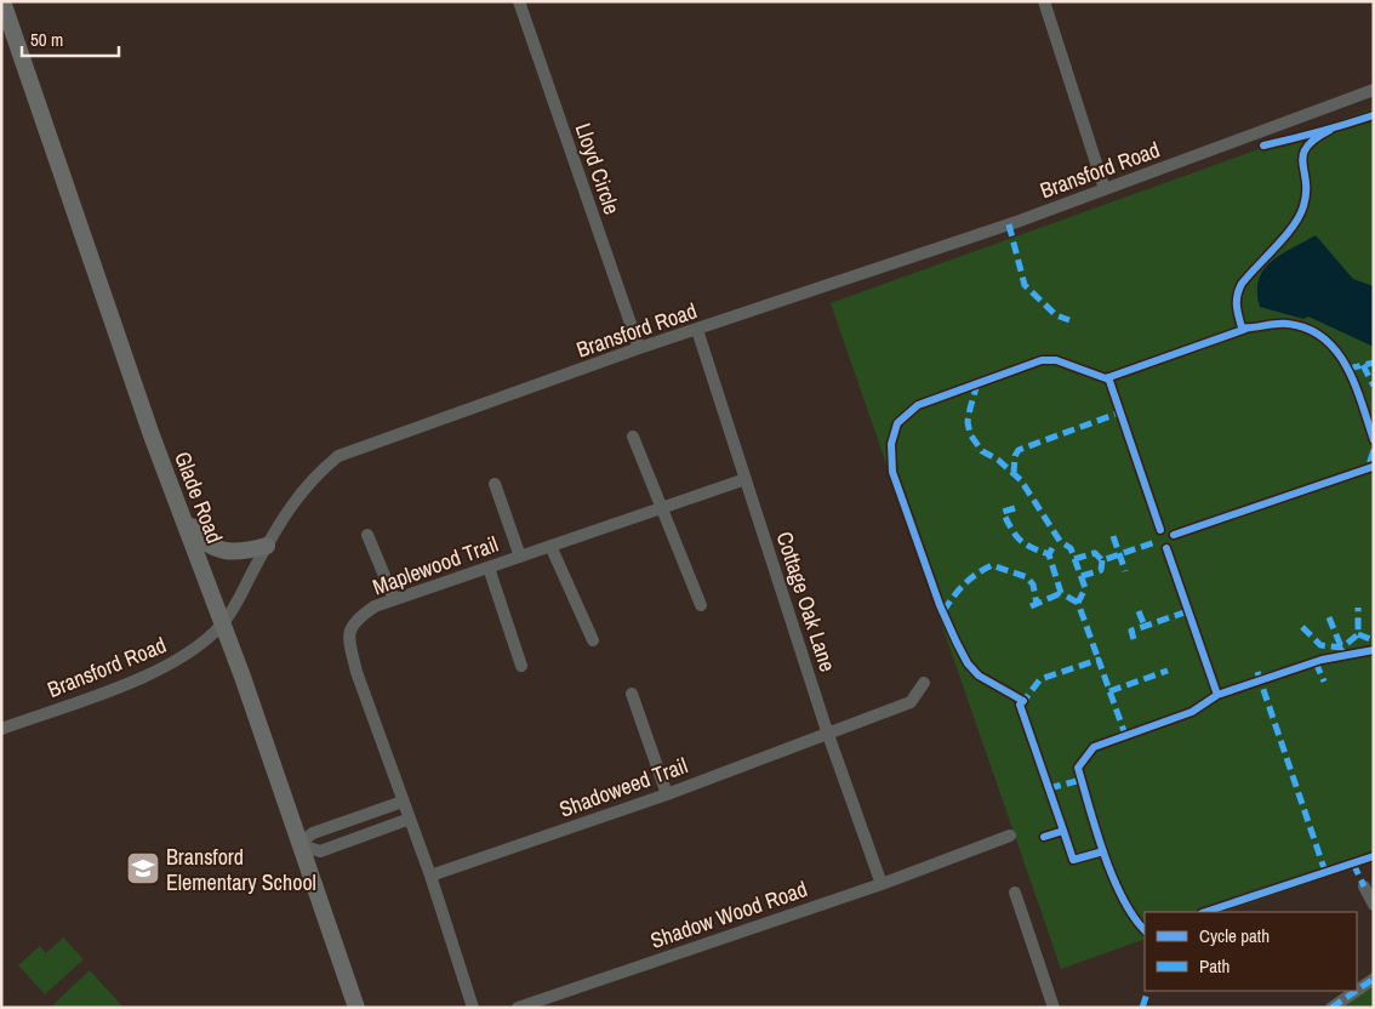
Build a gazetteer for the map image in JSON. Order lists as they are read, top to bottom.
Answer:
{
  "streets": {
    "main road": ["Glade Road"],
    "street": [
      "Lloyd Circle",
      "Bransford Road",
      "Maplewood Trail",
      "Cottage Oak Lane",
      "Shadoweed Trail",
      "Shadow Wood Road"
    ]
  },
  "crossings": [
    ["Lloyd Circle", "Bransford Road"],
    ["Bransford Road", "Glade Road"],
    ["Bransford Road", "Cottage Oak Lane"],
    ["Maplewood Trail", "Cottage Oak Lane"],
    ["Maplewood Trail", "Shadoweed Trail"],
    ["Cottage Oak Lane", "Shadoweed Trail"],
    ["Cottage Oak Lane", "Shadow Wood Road"]
  ],
  "places": {
    "school or university": ["Bransford Elementary School"]
  },
  "legend": ["Cycle path", "Path"],
  "scale_bar": "50 m"
}
